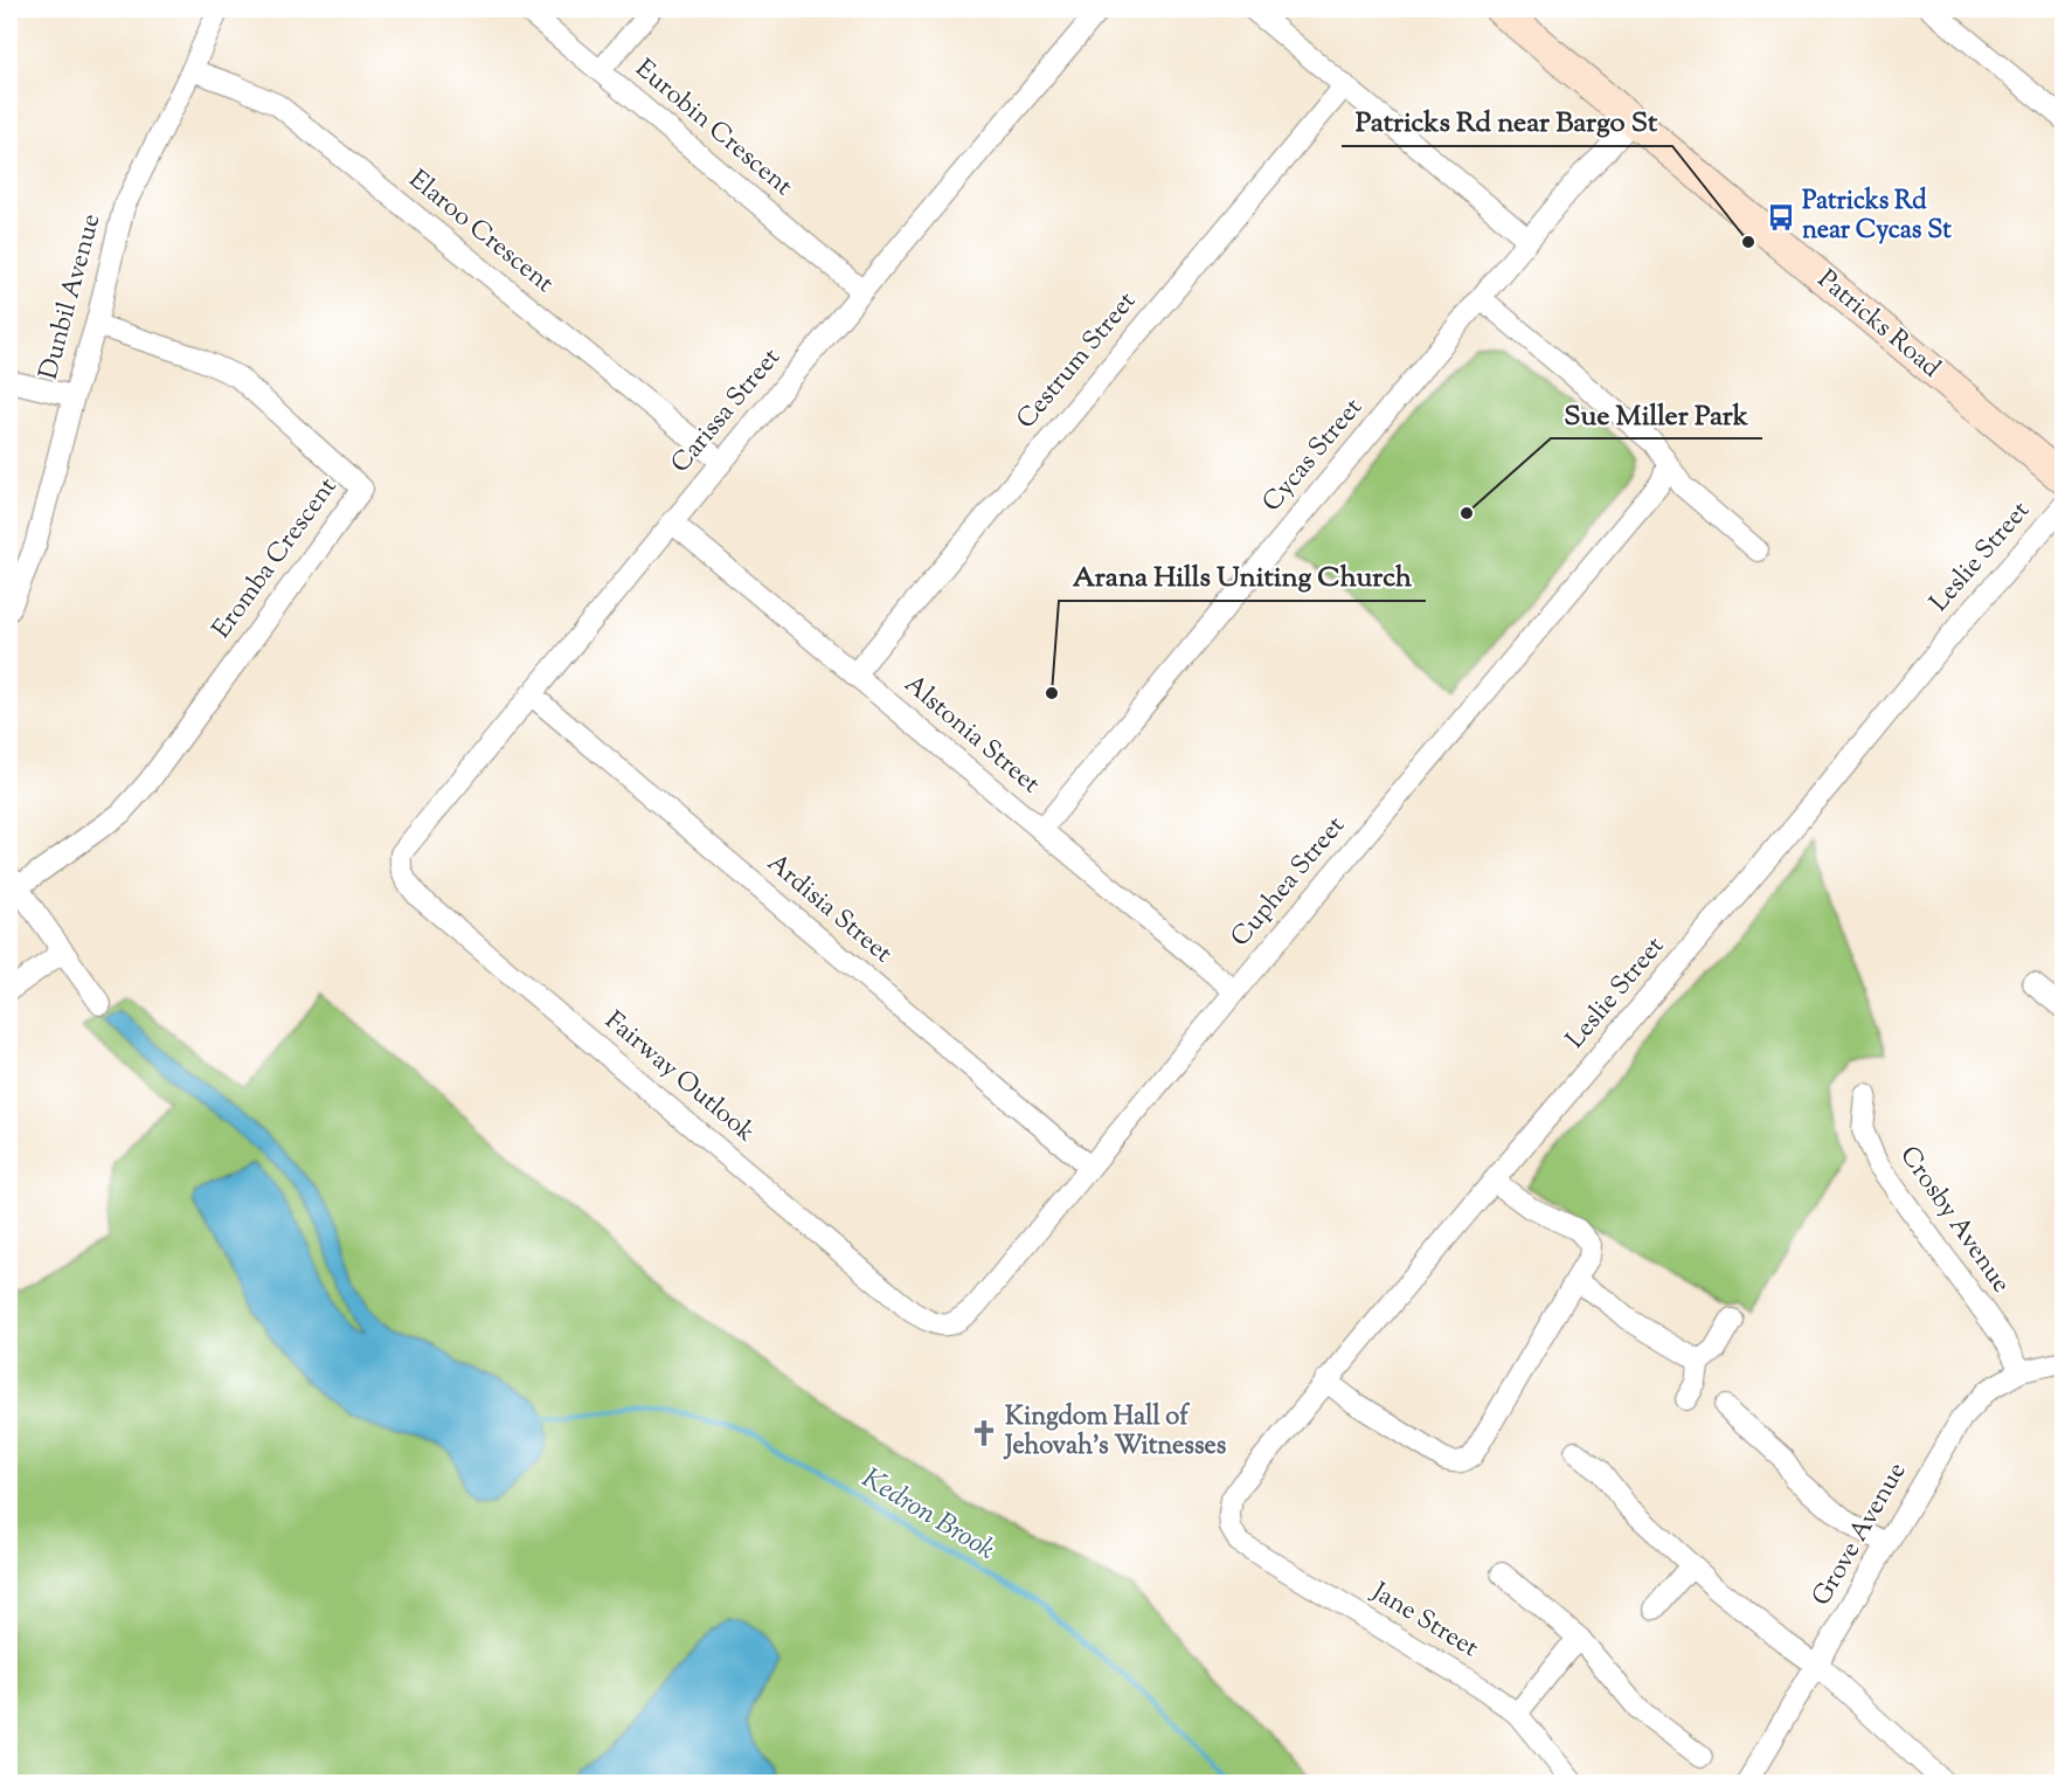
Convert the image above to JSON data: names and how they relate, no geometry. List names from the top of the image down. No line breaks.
{"streets":{"main road":["Patricks Road"],"street":["Eurobin Crescent","Elaroo Crescent","Dunbil Avenue","Cestrum Street","Carissa Street","Cycas Street","Leslie Street","Eromba Crescent","Alstonia Street","Cuphea Street","Ardisia Street","Fairway Outlook","Crosby Avenue","Grove Avenue","Jane Street"]},"crossings":[["Eurobin Crescent","Carissa Street"],["Elaroo Crescent","Dunbil Avenue"],["Elaroo Crescent","Carissa Street"],["Dunbil Avenue","Eromba Crescent"],["Patricks Road","Cycas Street"],["Cestrum Street","Alstonia Street"],["Carissa Street","Alstonia Street"],["Carissa Street","Ardisia Street"],["Carissa Street","Fairway Outlook"],["Cycas Street","Alstonia Street"],["Leslie Street","Jane Street"],["Alstonia Street","Cuphea Street"],["Cuphea Street","Ardisia Street"],["Cuphea Street","Fairway Outlook"],["Crosby Avenue","Grove Avenue"]],"water":["Kedron Brook"],"places":{"bus stop":["Patricks Rd near Cycas St"],"other":["Patricks Rd near Bargo St","Sue Miller Park","Arana Hills Uniting Church"],"church":["Kingdom Hall of Jehovah's Witnesses"]}}
